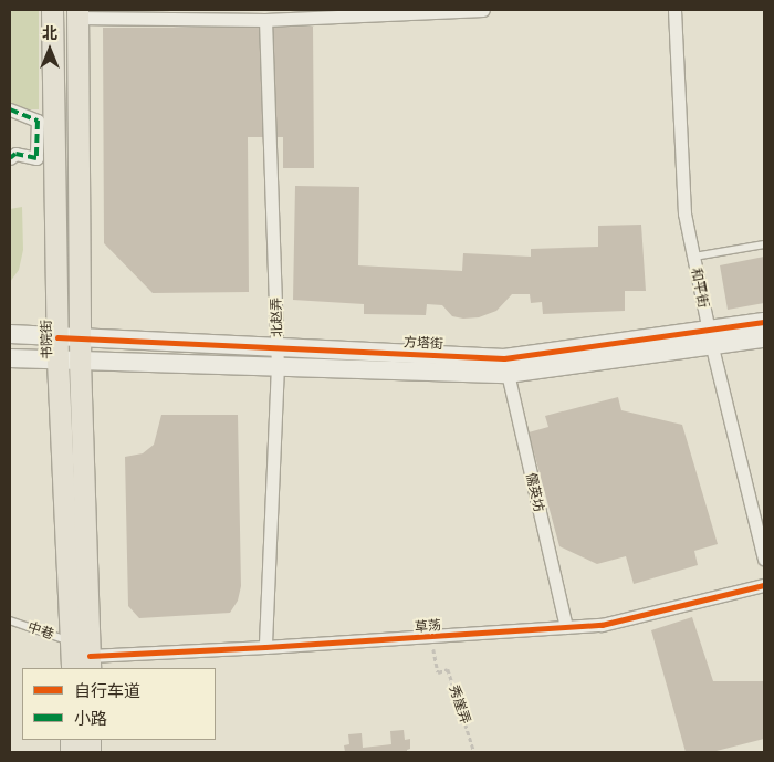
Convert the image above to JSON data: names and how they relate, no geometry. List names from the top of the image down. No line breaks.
{"streets":{"main road":["书院街"],"street":["和平街","北赵弄","方塔街","儒英坊","草荡"],"lane":["中巷"],"path":["秀崖弄"]},"crossings":[["和平街","方塔街"],["北赵弄","方塔街"],["北赵弄","草荡"],["书院街","方塔街"],["书院街","中巷"],["方塔街","儒英坊"],["儒英坊","草荡"],["草荡","秀崖弄"]],"legend":["自行车道","小路"],"north":"top"}
